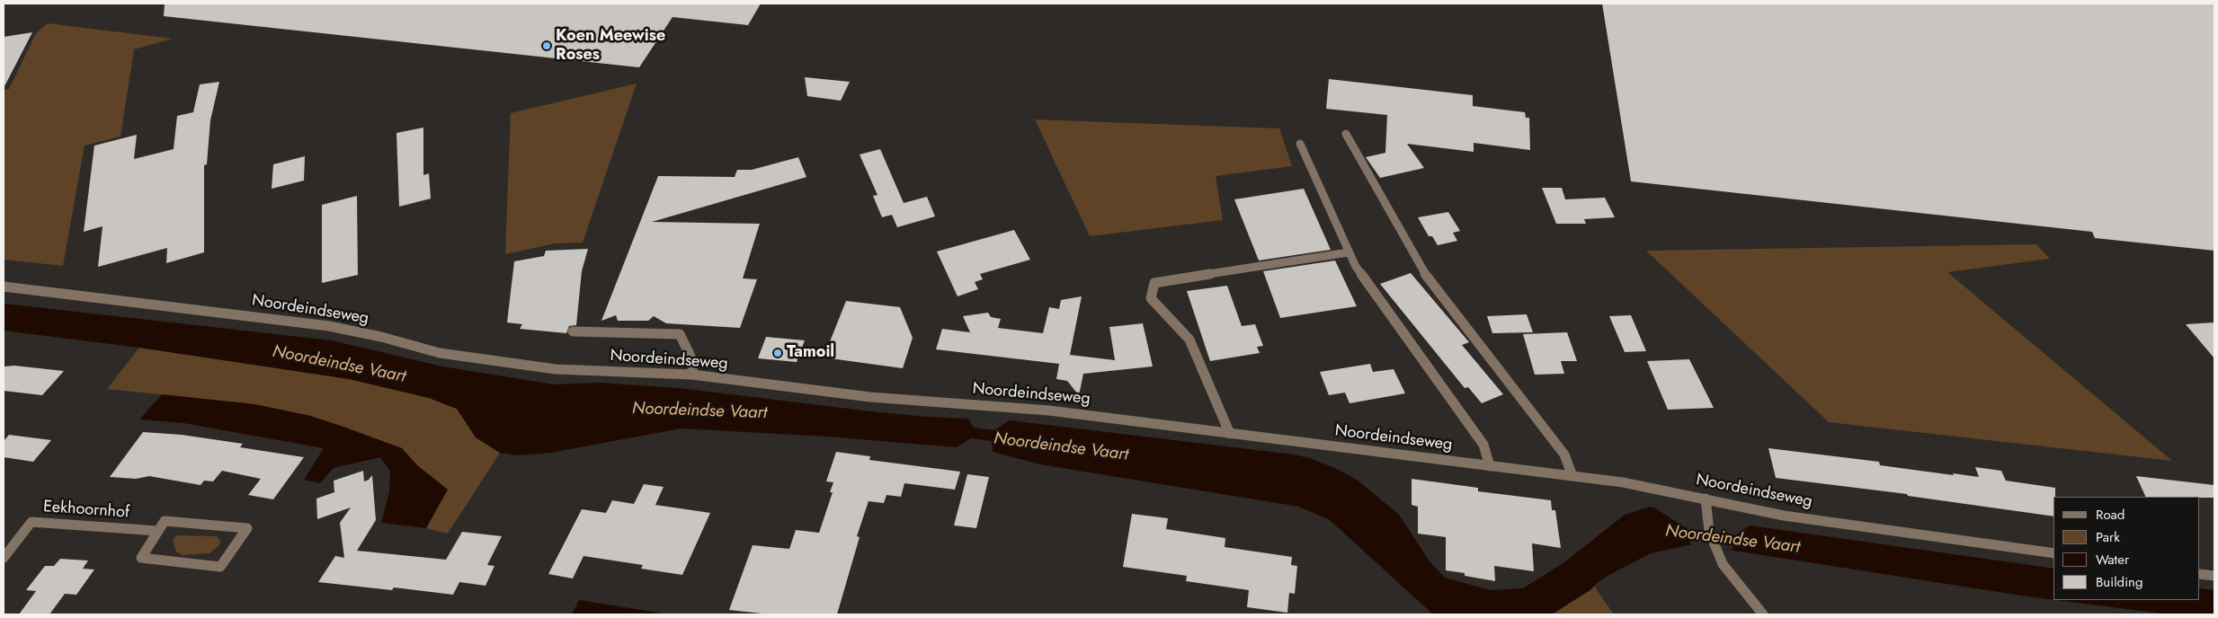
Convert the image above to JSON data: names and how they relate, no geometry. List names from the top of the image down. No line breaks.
{"streets":{"street":["Noordeindseweg","Eekhoornhof"]},"water":["Noordeindse Vaart"],"places":["Koen Meewise Roses","Tamoil"],"legend":["Road","Park","Water","Building"]}
